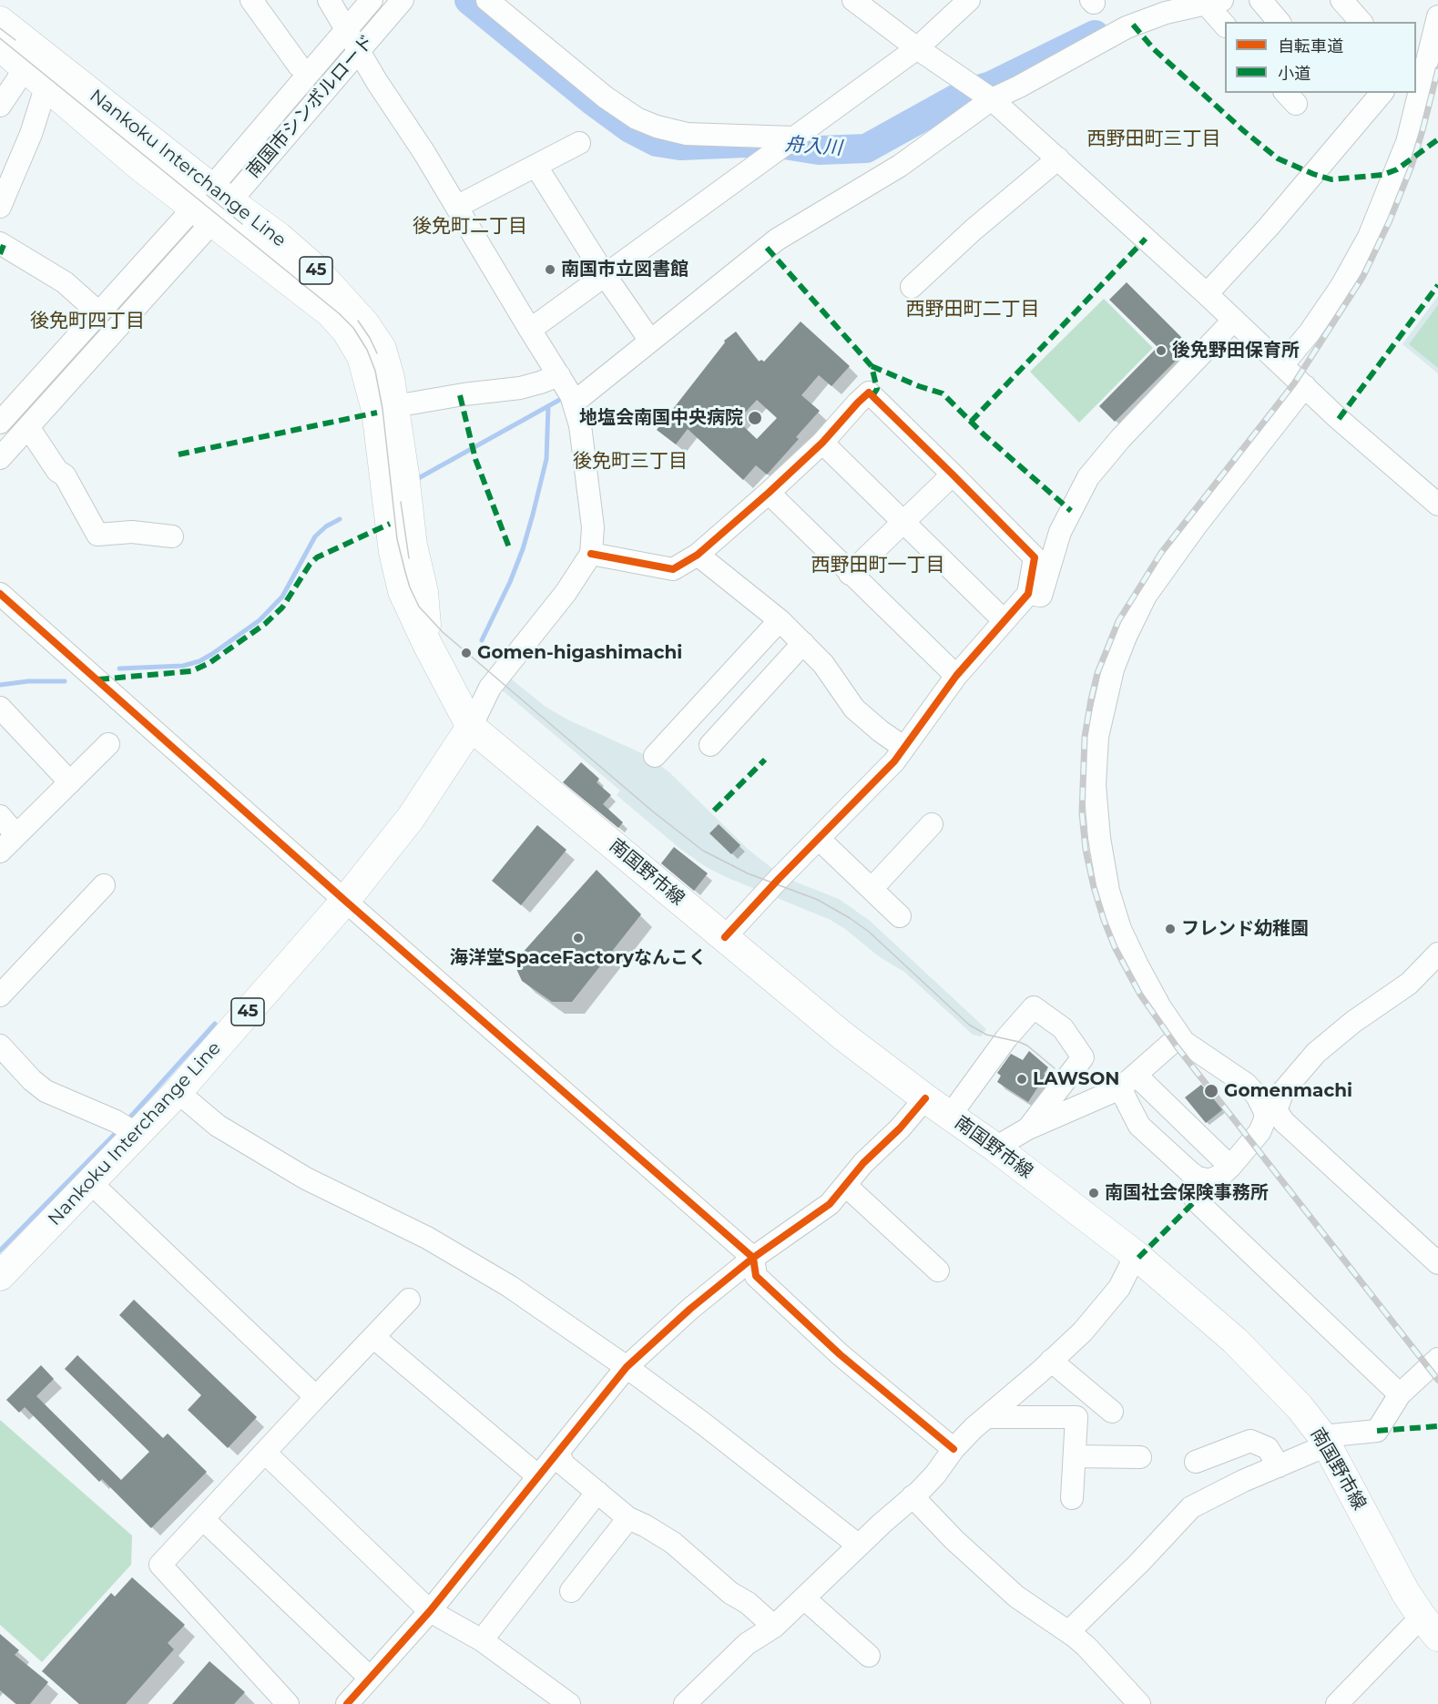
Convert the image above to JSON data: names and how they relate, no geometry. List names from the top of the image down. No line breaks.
{"streets":{"main road":["Nankoku Interchange Line","45","南国野市線"],"street":["南国市シンボルロード"]},"crossings":[["南国市シンボルロード","Nankoku Interchange Line"],["Nankoku Interchange Line","南国野市線"]],"districts":["西野田町三丁目","後免町二丁目","西野田町二丁目","後免町四丁目","後免町三丁目","西野田町一丁目"],"water":["舟入川"],"places":["南国市立図書館","後免野田保育所","地塩会南国中央病院","Gomen-higashimachi","フレンド幼稚園","海洋堂SpaceFactoryなんこく","LAWSON","Gomenmachi","南国社会保険事務所"],"legend":["自転車道","小道"]}
